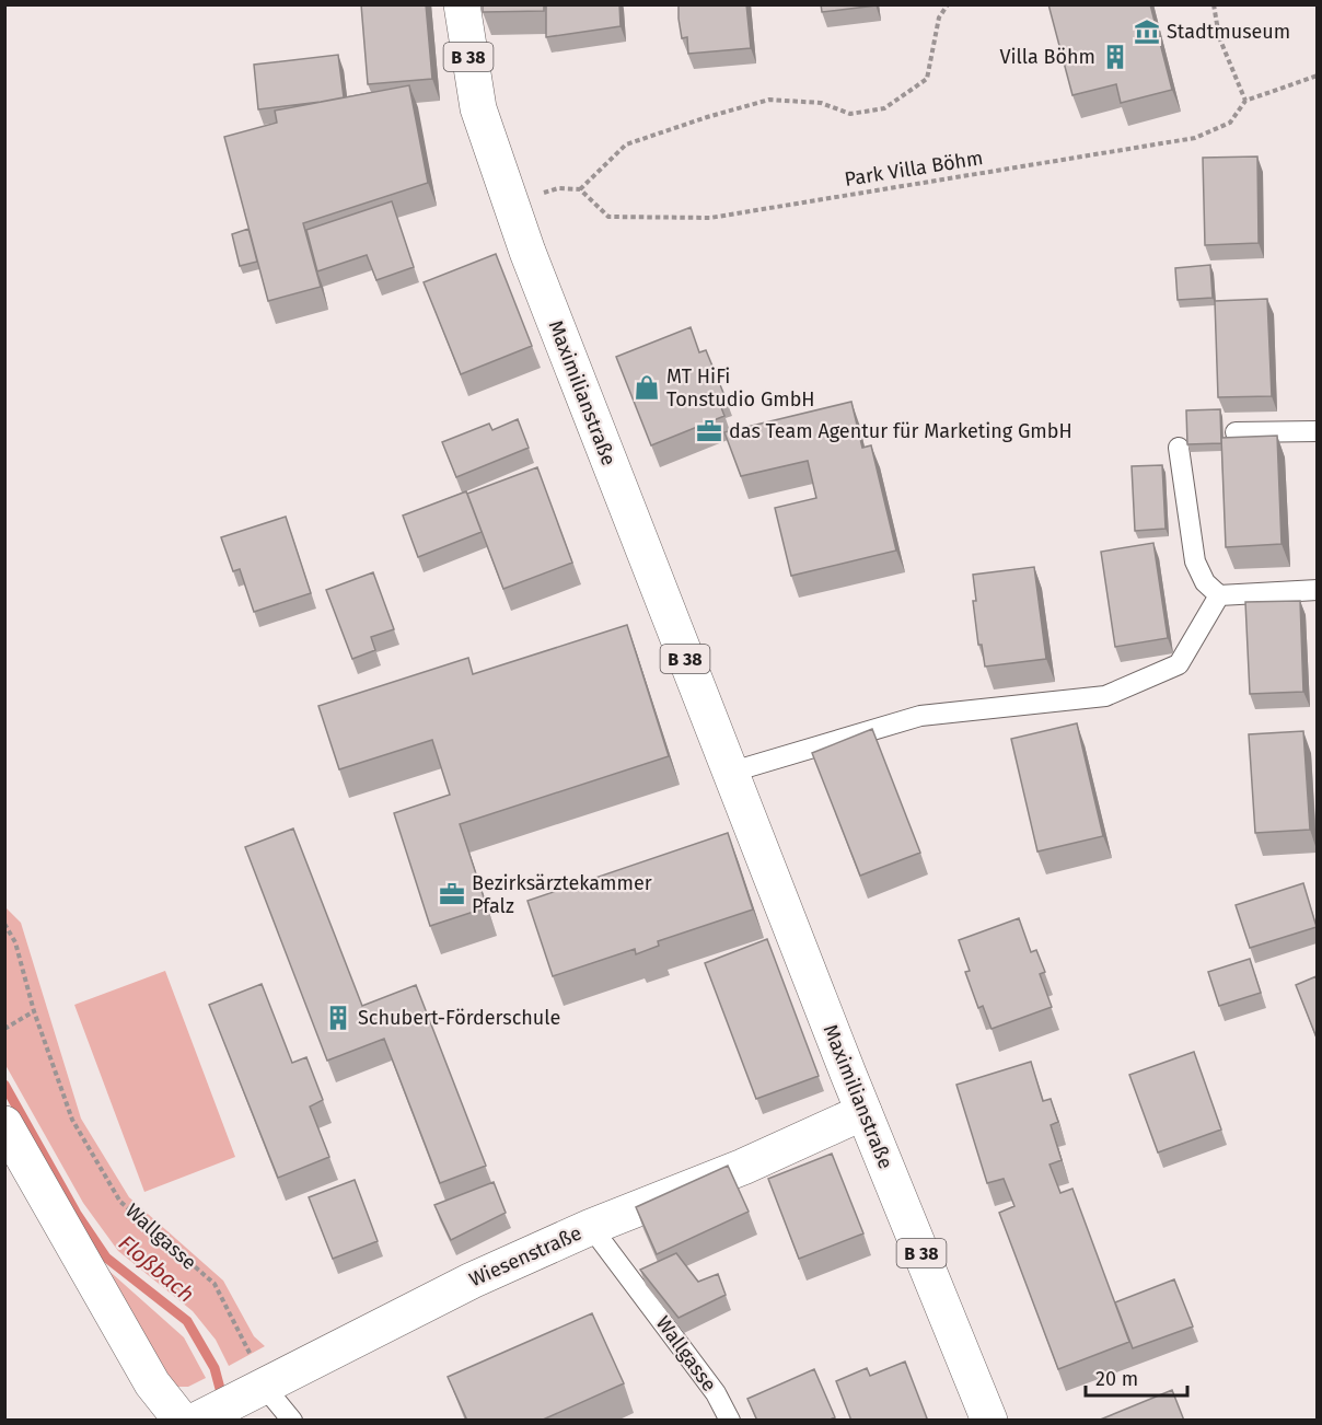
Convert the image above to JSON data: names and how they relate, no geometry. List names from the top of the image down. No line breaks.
{"streets":{"main road":["B 38","Maximilianstraße","Wiesenstraße"],"lane":["Wallgasse"],"path":["Park Villa Böhm"]},"crossings":[["Maximilianstraße","Wiesenstraße"],["Wallgasse","Wiesenstraße"]],"water":["Floßbach"],"places":{"museum":["Stadtmuseum"],"building":["Villa Böhm","Schubert-Förderschule"],"shop":["MT HiFi Tonstudio GmbH"],"office":["das Team Agentur für Marketing GmbH","Bezirksärztekammer Pfalz"]},"scale_bar":"20 m"}
